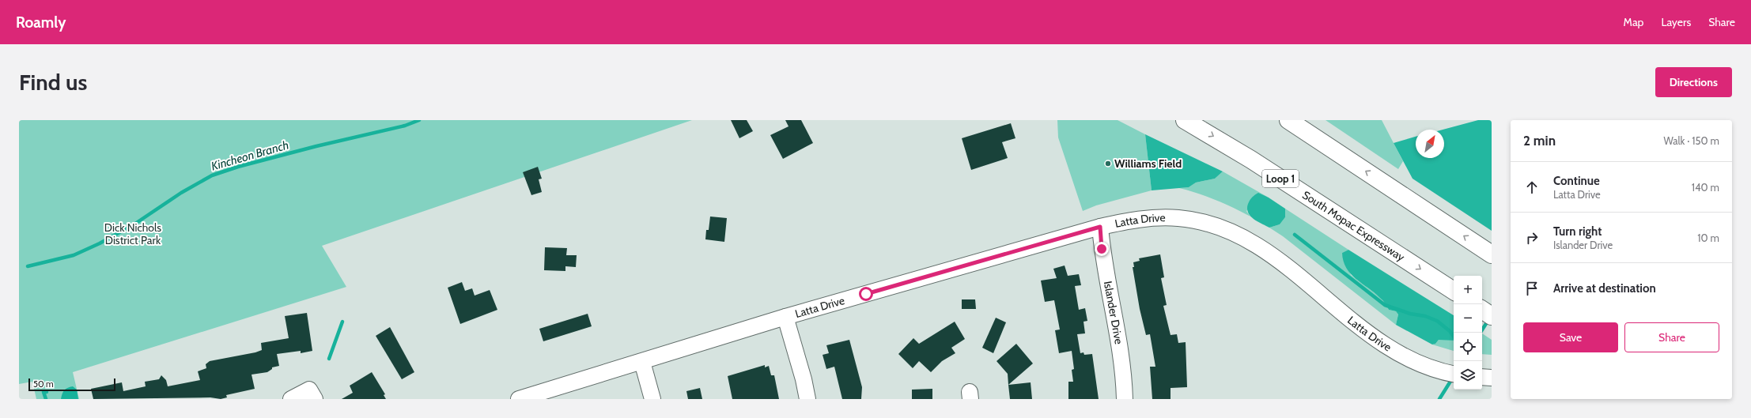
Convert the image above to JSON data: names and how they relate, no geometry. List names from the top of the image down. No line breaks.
{"streets":{"highway":["Loop 1","South Mopac Expressway"],"street":["Latta Drive","Islander Drive"]},"crossings":[["Latta Drive","Islander Drive"]],"water":["Kincheon Branch"],"parks":["Dick Nichols District Park"],"places":["Williams Field"],"scale_bar":"50 m","north":"top right","page":{"header":"Roamly","nav":["Map","Layers","Share"],"buttons":["Directions",["Save","Share"]],"title":"Find us","heading":["2 min","Walk · 150 m"],"list":[["Continue","Latta Drive","140 m"],["Turn right","Islander Drive","10 m"],"Arrive at destination"],"map_buttons":["+","−"],"scale":"50 m"}}
